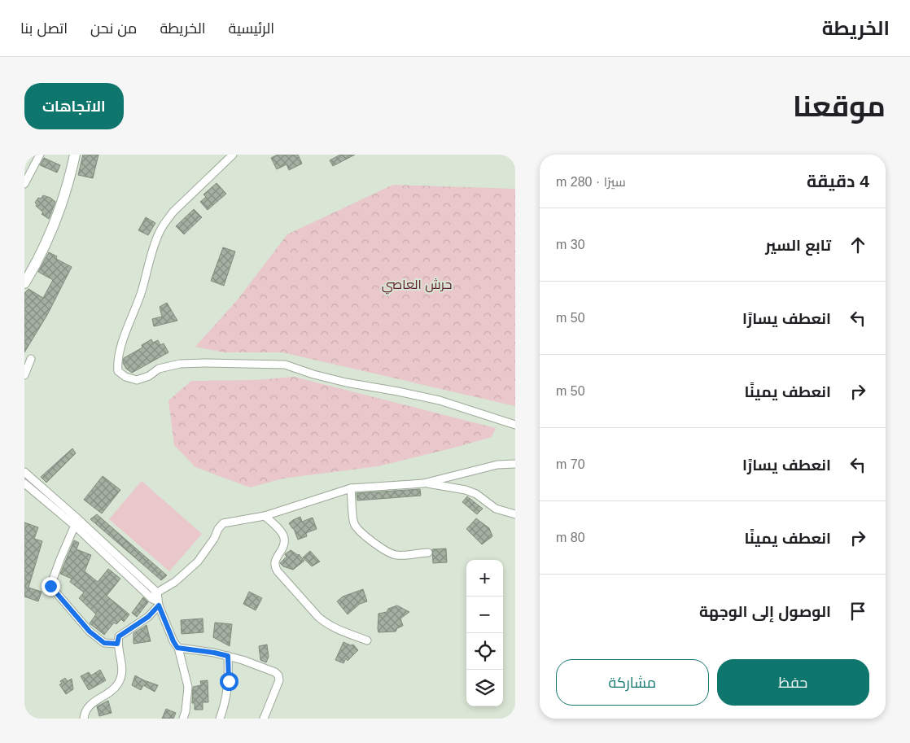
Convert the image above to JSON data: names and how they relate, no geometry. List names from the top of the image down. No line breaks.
{"parks":["حرش العاصي"],"page":{"header":"الخريطة","nav":["الرئيسية","الخريطة","من نحن","اتصل بنا"],"title":"موقعنا","buttons":["الاتجاهات",["حفظ","مشاركة"]],"heading":["4 دقيقة","سيرًا · 280 m"],"list":[["تابع السير","30 m"],["انعطف يسارًا","50 m"],["انعطف يمينًا","50 m"],["انعطف يسارًا","70 m"],["انعطف يمينًا","80 m"],"الوصول إلى الوجهة"],"map_buttons":["+","−"]}}
